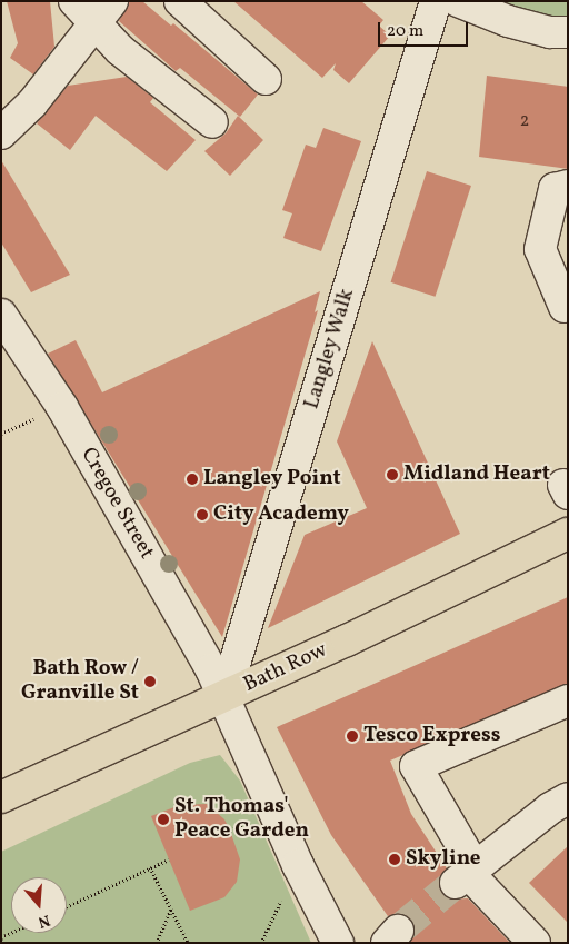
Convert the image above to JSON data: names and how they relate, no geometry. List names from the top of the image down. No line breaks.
{"streets":{"main road":["Bath Row"],"street":["Langley Walk","Cregoe Street"]},"crossings":[["Langley Walk","Cregoe Street"],["Langley Walk","Bath Row"],["Cregoe Street","Bath Row"]],"places":["Midland Heart","Langley Point","City Academy","Bath Row / Granville St","Tesco Express","St. Thomas' Peace Garden","Skyline"],"house_numbers":["2"],"scale_bar":"20 m","north":"bottom"}
